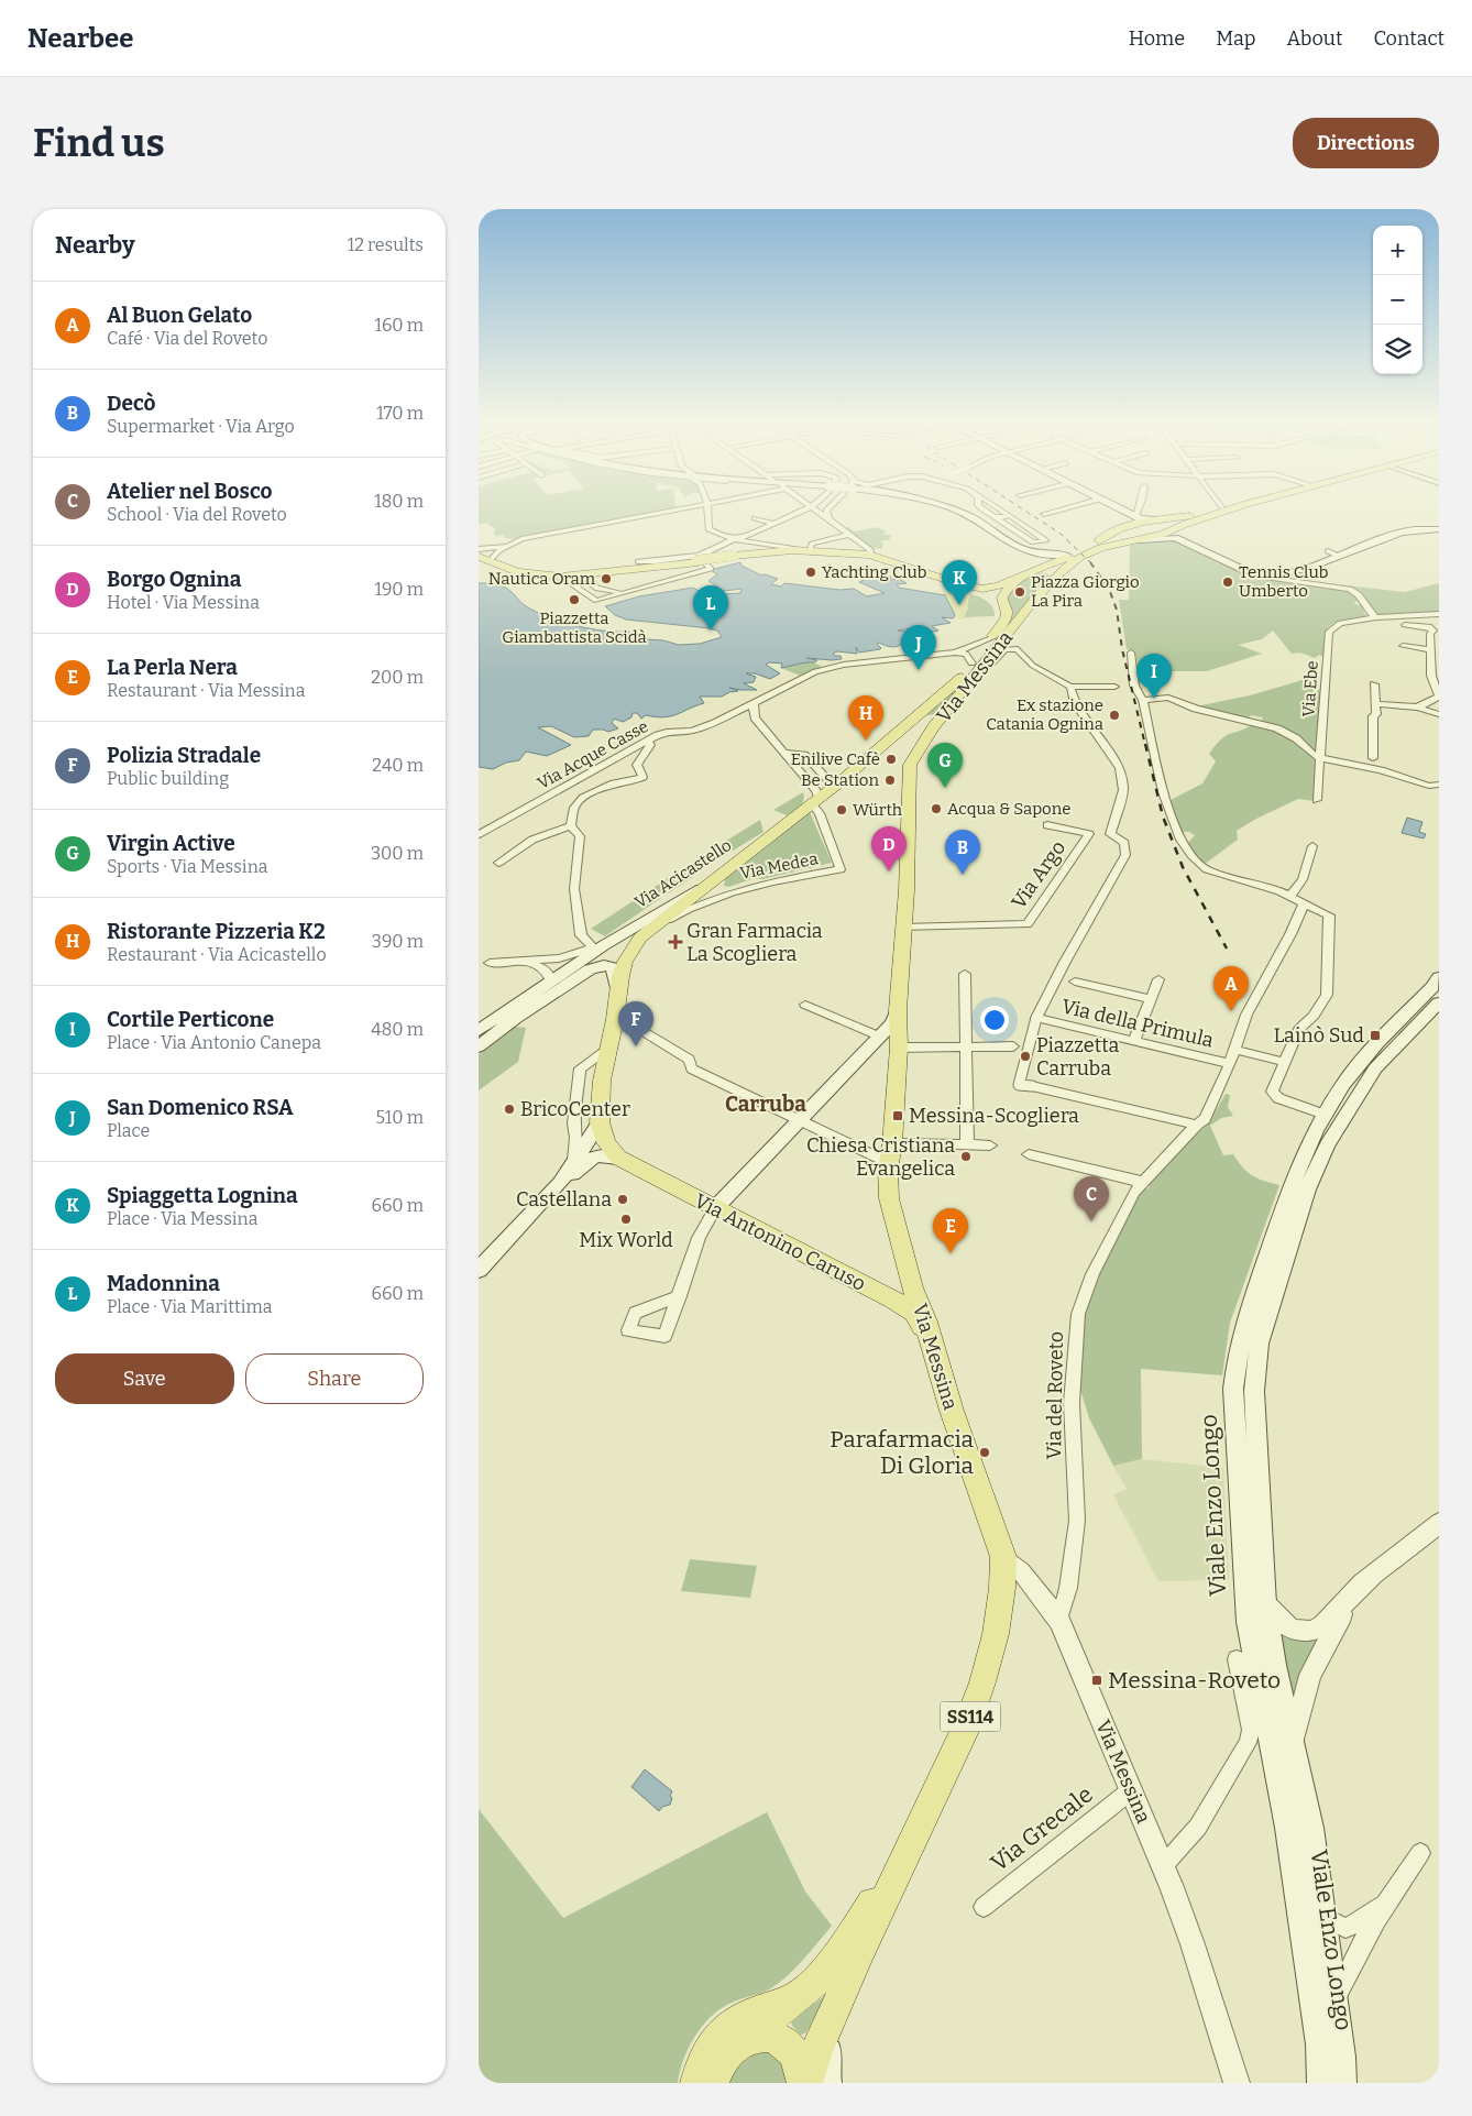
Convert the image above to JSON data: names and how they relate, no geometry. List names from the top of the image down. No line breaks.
{"streets":{"main road":["Via Messina","Via Acicastello","Via Antonino Caruso","Viale Enzo Longo","SS114"],"street":["Via Ebe","Via Acque Casse","Via Medea","Via Argo","Via della Primula","Via del Roveto","Via Grecale"]},"crossings":[["Via Messina","Via Acque Casse"],["Via Messina","Via Acicastello"],["Via Messina","Via Argo"],["Via Messina","Via Antonino Caruso"],["Via Messina","Via del Roveto"],["Via Messina","SS114"],["Via Messina","Via Grecale"],["Via Medea","Via Acicastello"],["Via della Primula","Via del Roveto"]],"districts":["Carruba"],"places":{"other":["Yachting Club","Nautica Oram","Tennis Club Umberto","Piazza Giorgio La Pira","Piazzetta Giambattista Scidà","Ex stazione Catania Ognina","Enilive Cafè","Be Station","Acqua & Sapone","Würth","Piazzetta Carruba","BricoCenter","Chiesa Cristiana Evangelica","Castellana","Mix World","Parafarmacia Di Gloria"],"health":["Gran Farmacia La Scogliera"],"transit":["Lainò Sud","Messina-Scogliera","Messina-Roveto"]},"page":{"header":"Nearbee","nav":["Home","Map","About","Contact"],"buttons":["Directions",["Save","Share"]],"title":"Find us","heading":["Nearby","12 results"],"map_buttons":["+","−"],"list":[{"mark":"A","name":"Al Buon Gelato","note":"Café · Via del Roveto","value":"160 m"},{"mark":"B","name":"Decò","note":"Supermarket · Via Argo","value":"170 m"},{"mark":"C","name":"Atelier nel Bosco","note":"School · Via del Roveto","value":"180 m"},{"mark":"D","name":"Borgo Ognina","note":"Hotel · Via Messina","value":"190 m"},{"mark":"E","name":"La Perla Nera","note":"Restaurant · Via Messina","value":"200 m"},{"mark":"F","name":"Polizia Stradale","note":"Public building","value":"240 m"},{"mark":"G","name":"Virgin Active","note":"Sports · Via Messina","value":"300 m"},{"mark":"H","name":"Ristorante Pizzeria K2","note":"Restaurant · Via Acicastello","value":"390 m"},{"mark":"I","name":"Cortile Perticone","note":"Place · Via Antonio Canepa","value":"480 m"},{"mark":"J","name":"San Domenico RSA","note":"Place","value":"510 m"},{"mark":"K","name":"Spiaggetta Lognina","note":"Place · Via Messina","value":"660 m"},{"mark":"L","name":"Madonnina","note":"Place · Via Marittima","value":"660 m"}],"pins":["K","L","J","I","H","G","D","B","A","F","C","E"]}}
